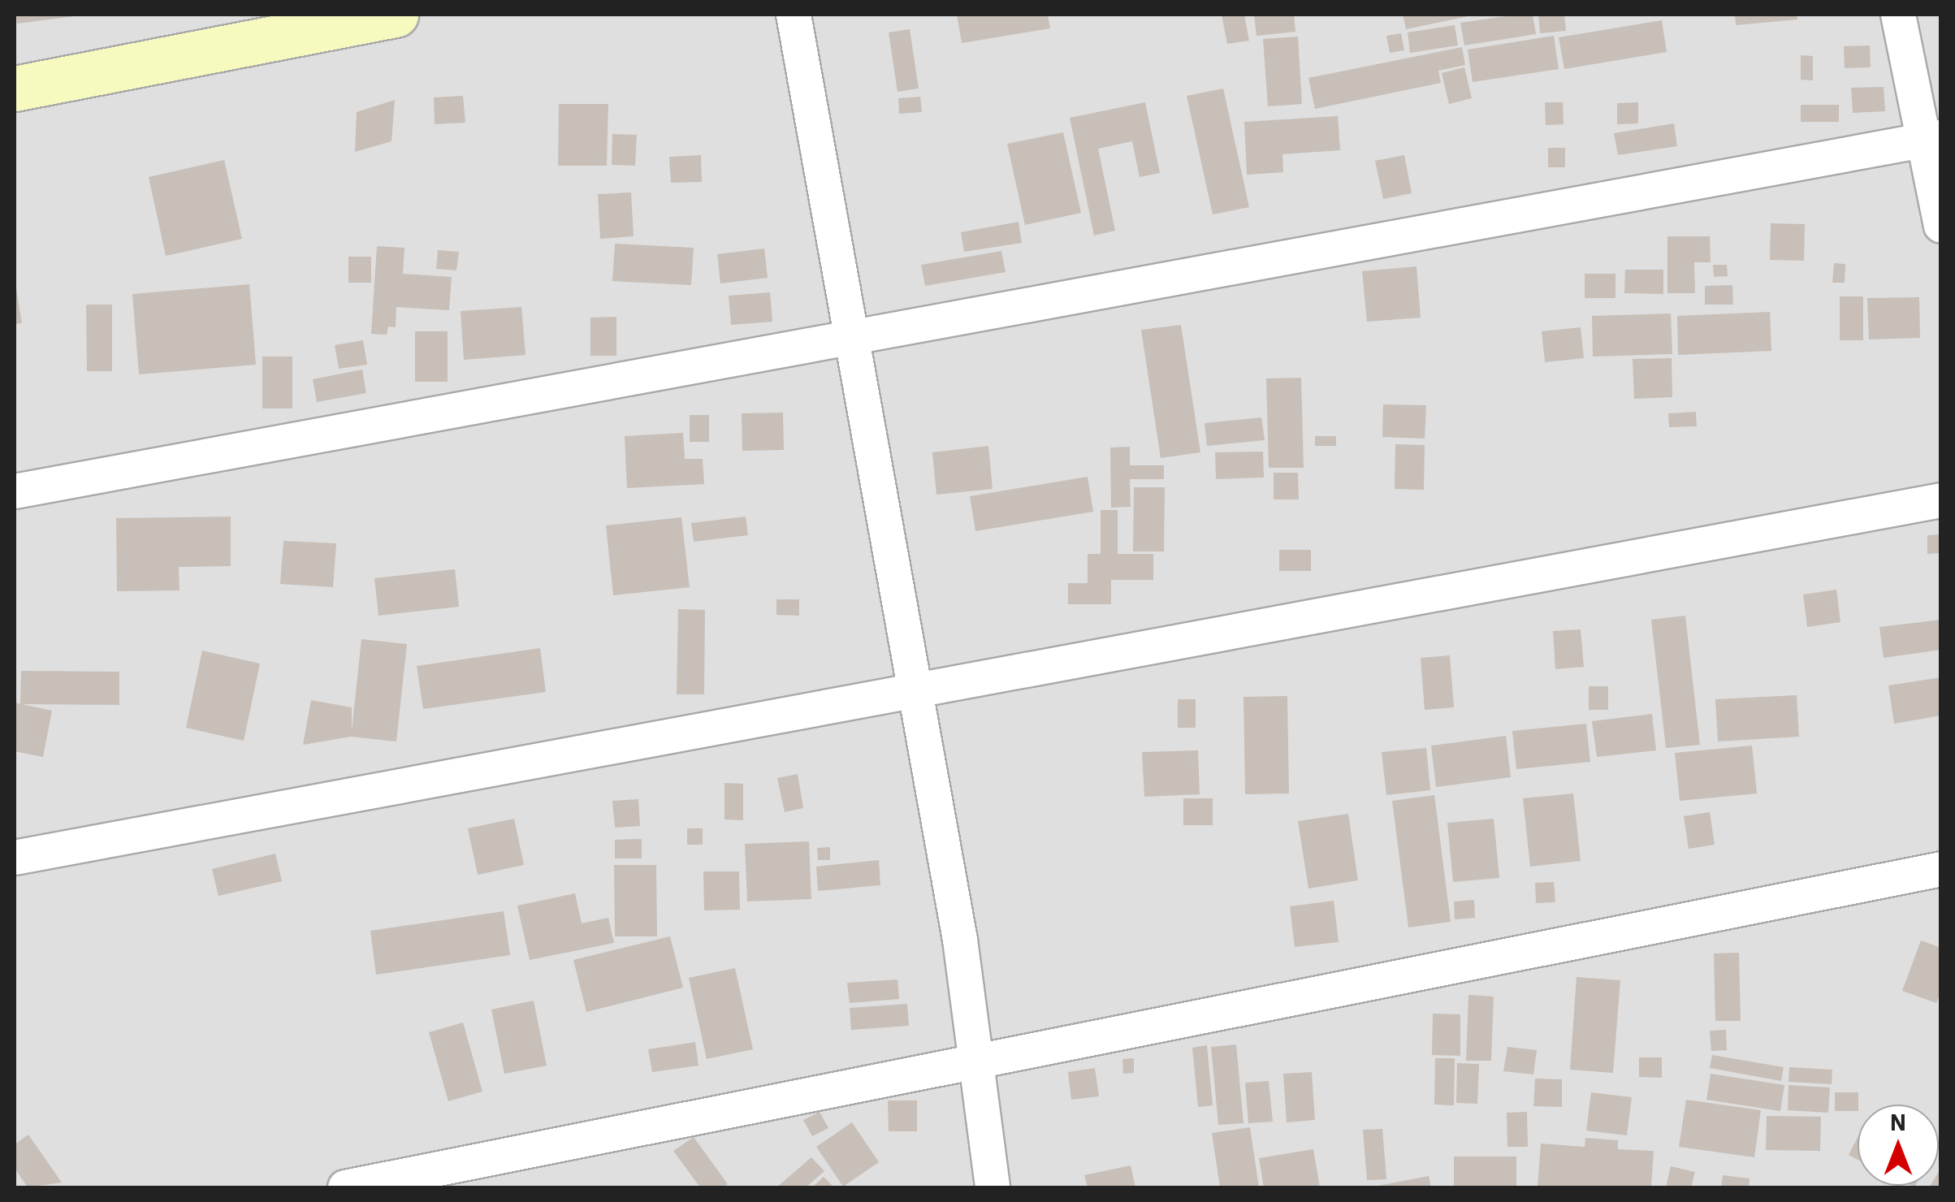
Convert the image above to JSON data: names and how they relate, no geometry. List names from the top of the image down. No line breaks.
{"north":"top"}
